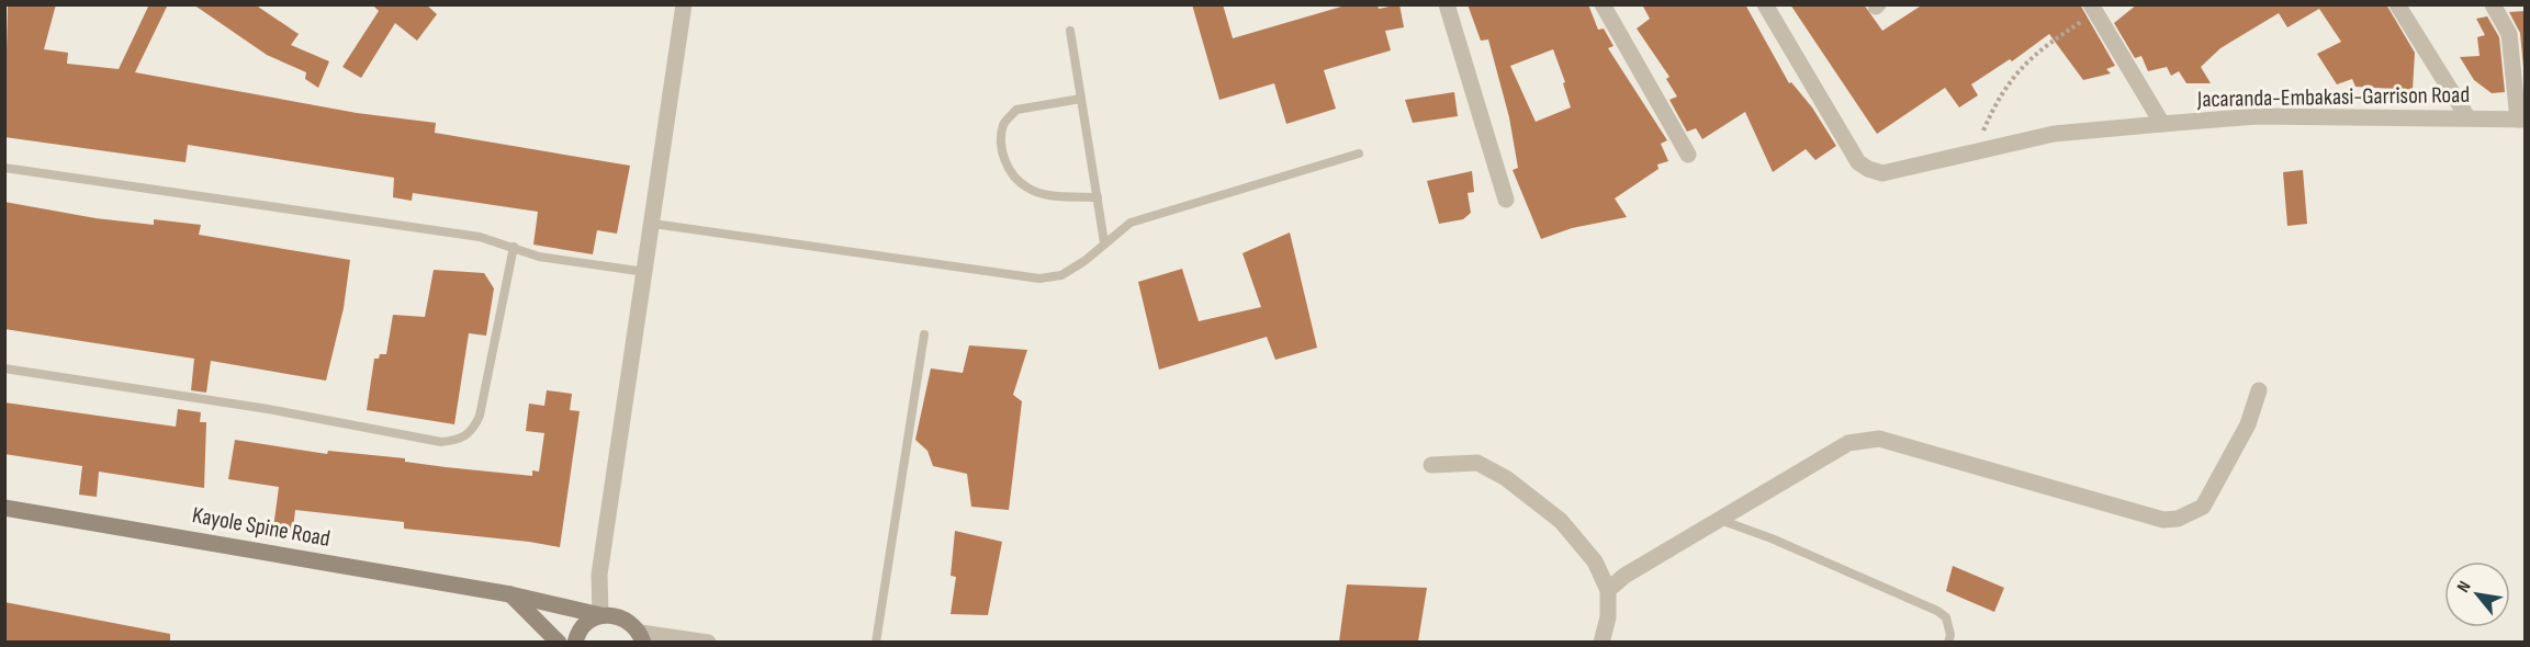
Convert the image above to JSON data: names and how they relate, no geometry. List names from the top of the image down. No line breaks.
{"streets":{"main road":["Kayole Spine Road"],"street":["Jacaranda-Embakasi-Garrison Road"]},"north":"top left"}
